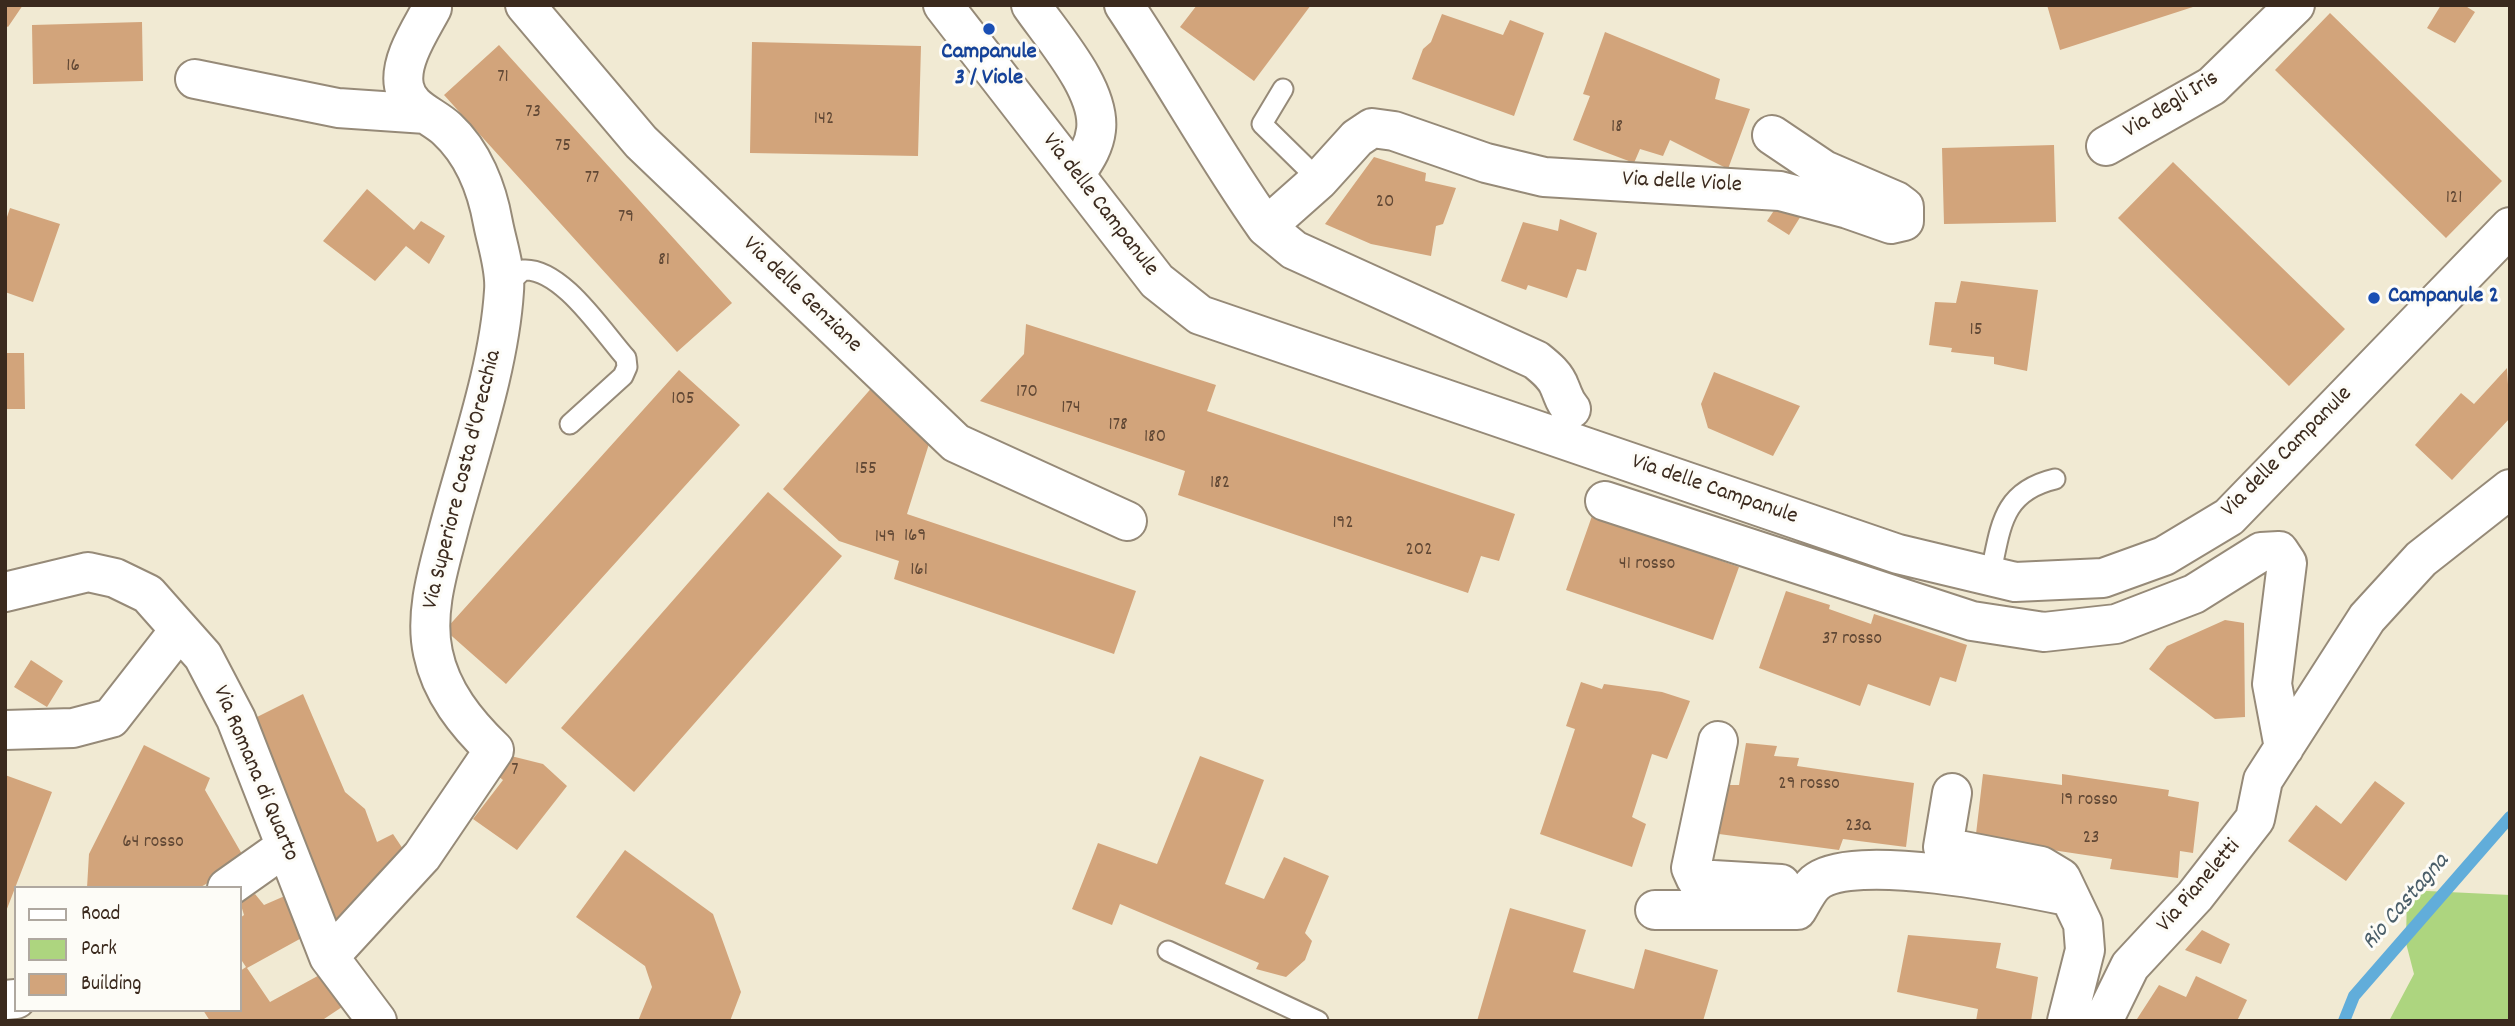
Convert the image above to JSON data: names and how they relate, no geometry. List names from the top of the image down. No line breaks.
{"streets":{"street":["Via degli Iris","Via delle Viole","Via delle Campanule","Via delle Genziane","Via Superiore Costa d'Orecchia","Via Romana di Quarto","Via Pianeletti"]},"crossings":[["Via Superiore Costa d'Orecchia","Via Romana di Quarto"]],"water":["Rio Castagna"],"places":["Campanule 3 / Viole","Campanule 2"],"house_numbers":["16","71","73","142","18","75","77","121","20","79","81","15","170","105","174","178","180","155","182","192","169","149","202","41 rosso","161","37 rosso","7","29 rosso","19 rosso","23a","23","64 rosso"],"legend":["Road","Park","Building"]}
